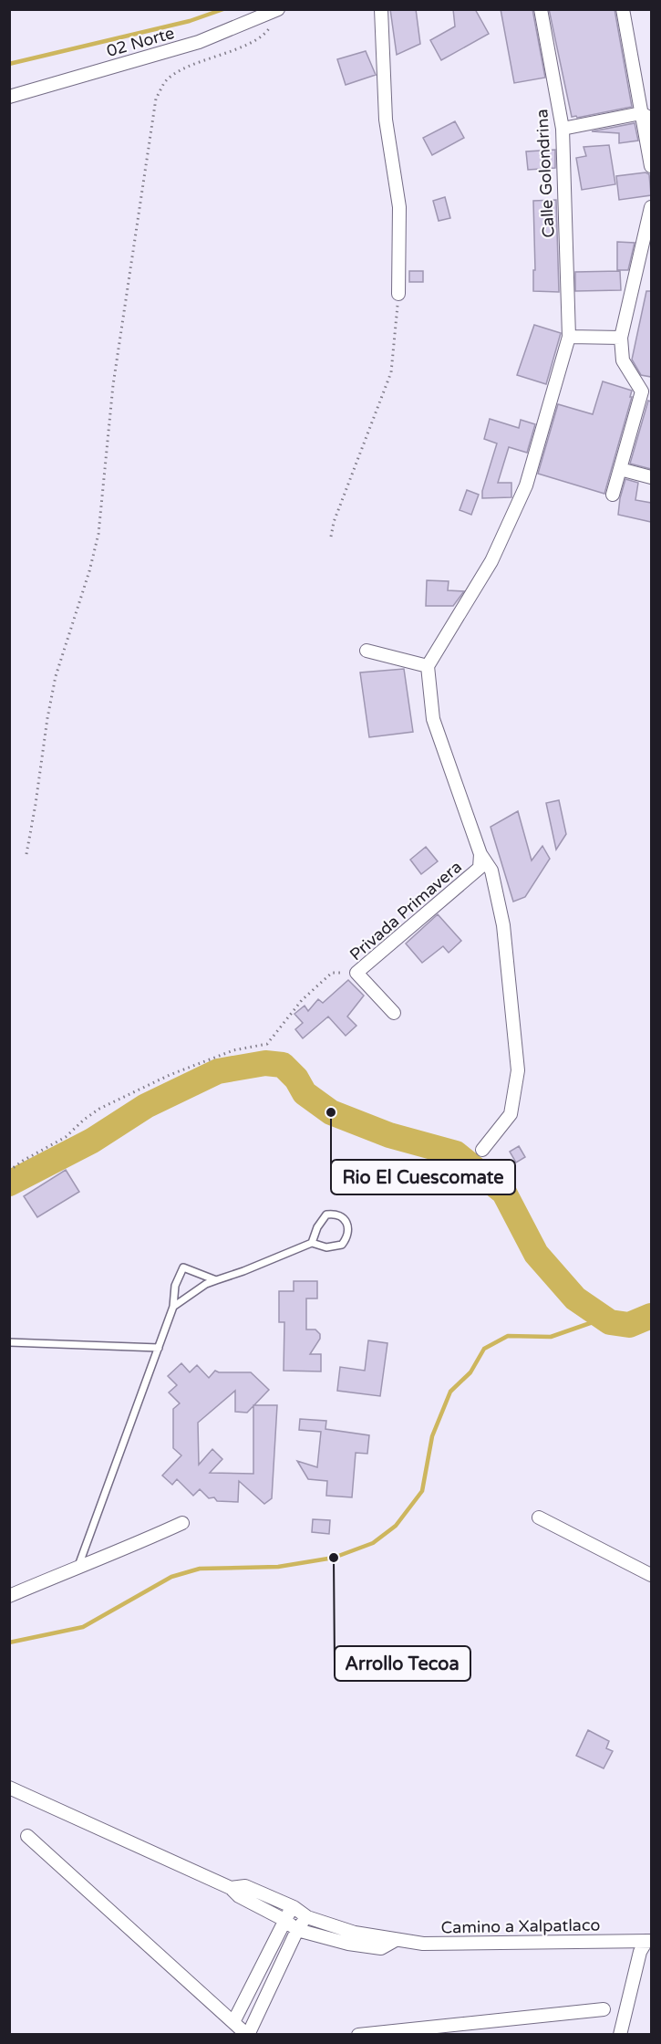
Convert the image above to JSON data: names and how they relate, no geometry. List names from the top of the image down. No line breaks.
{"streets":{"street":["02 Norte","Calle Golondrina","Privada Primavera","Camino a Xalpatlaco"]},"places":["Rio El Cuescomate","Arrollo Tecoa"]}
